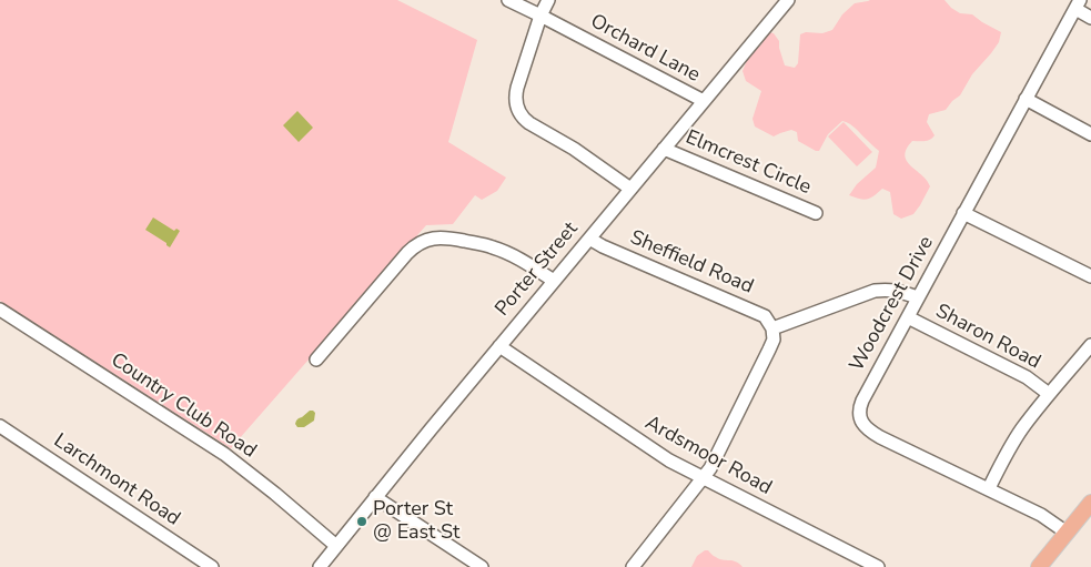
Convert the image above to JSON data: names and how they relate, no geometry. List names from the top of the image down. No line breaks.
{"streets":{"street":["Orchard Lane","Elmcrest Circle","Sheffield Road","Porter Street","Woodcrest Drive","Sharon Road","Country Club Road","Ardsmoor Road","Larchmont Road"]},"crossings":[["Orchard Lane","Porter Street"],["Elmcrest Circle","Porter Street"],["Sheffield Road","Porter Street"],["Porter Street","Country Club Road"],["Porter Street","Ardsmoor Road"],["Woodcrest Drive","Sharon Road"]],"places":["Porter St @ East St"]}
